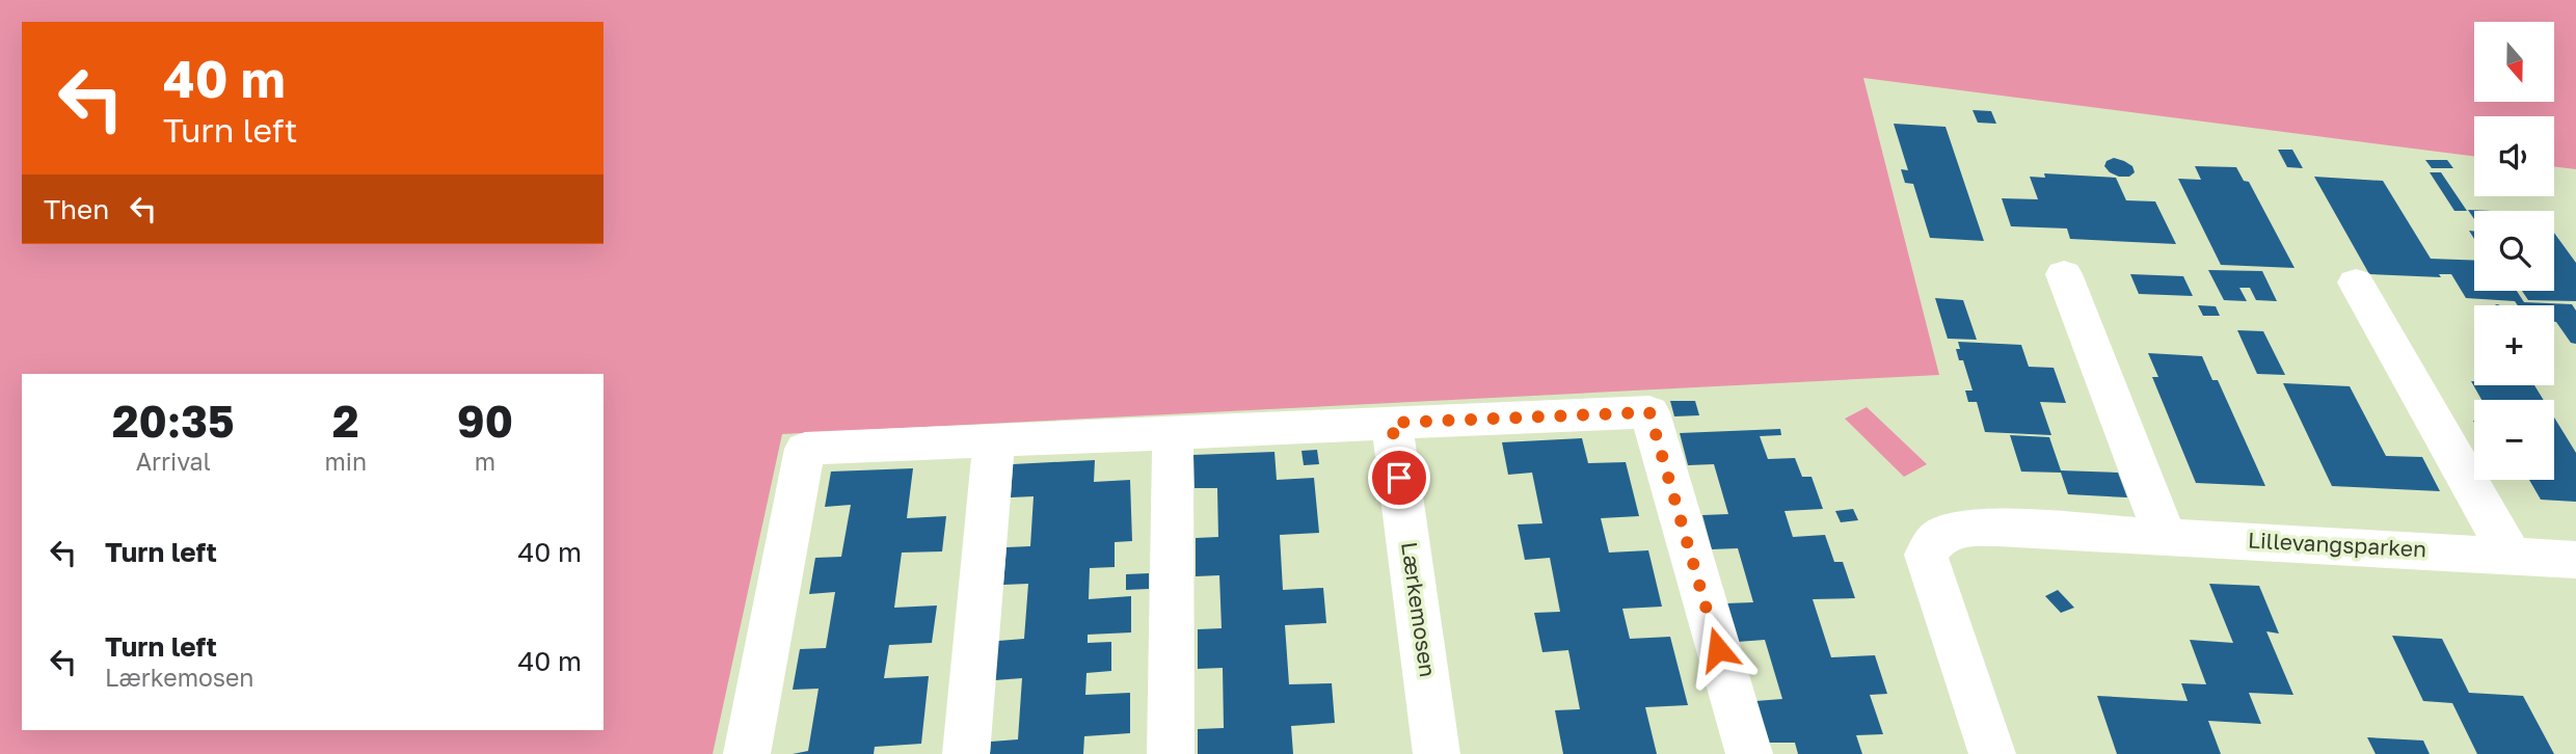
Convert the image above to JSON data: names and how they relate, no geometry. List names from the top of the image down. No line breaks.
{"streets":{"street":["Lillevangsparken","Lærkemosen"]},"north":"bottom","page":{"map_buttons":["+","−"],"turn":["40 m","Turn left"],"then":"Then","eta":["20:35","Arrival","2","min","90","m"],"list":[{"name":"Turn left","value":"40 m"},{"name":"Turn left","note":"Lærkemosen","value":"40 m"}]}}
